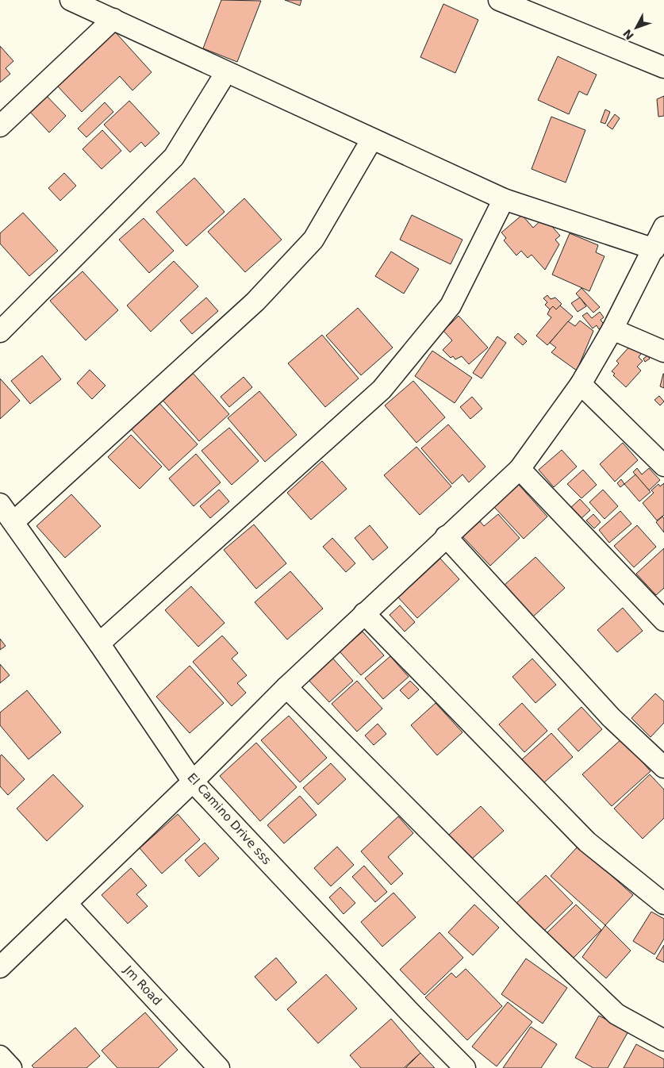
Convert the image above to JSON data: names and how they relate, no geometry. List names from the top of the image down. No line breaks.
{"streets":{"street":["El Camino Drive sss","Jm Road"]},"north":"bottom left"}
